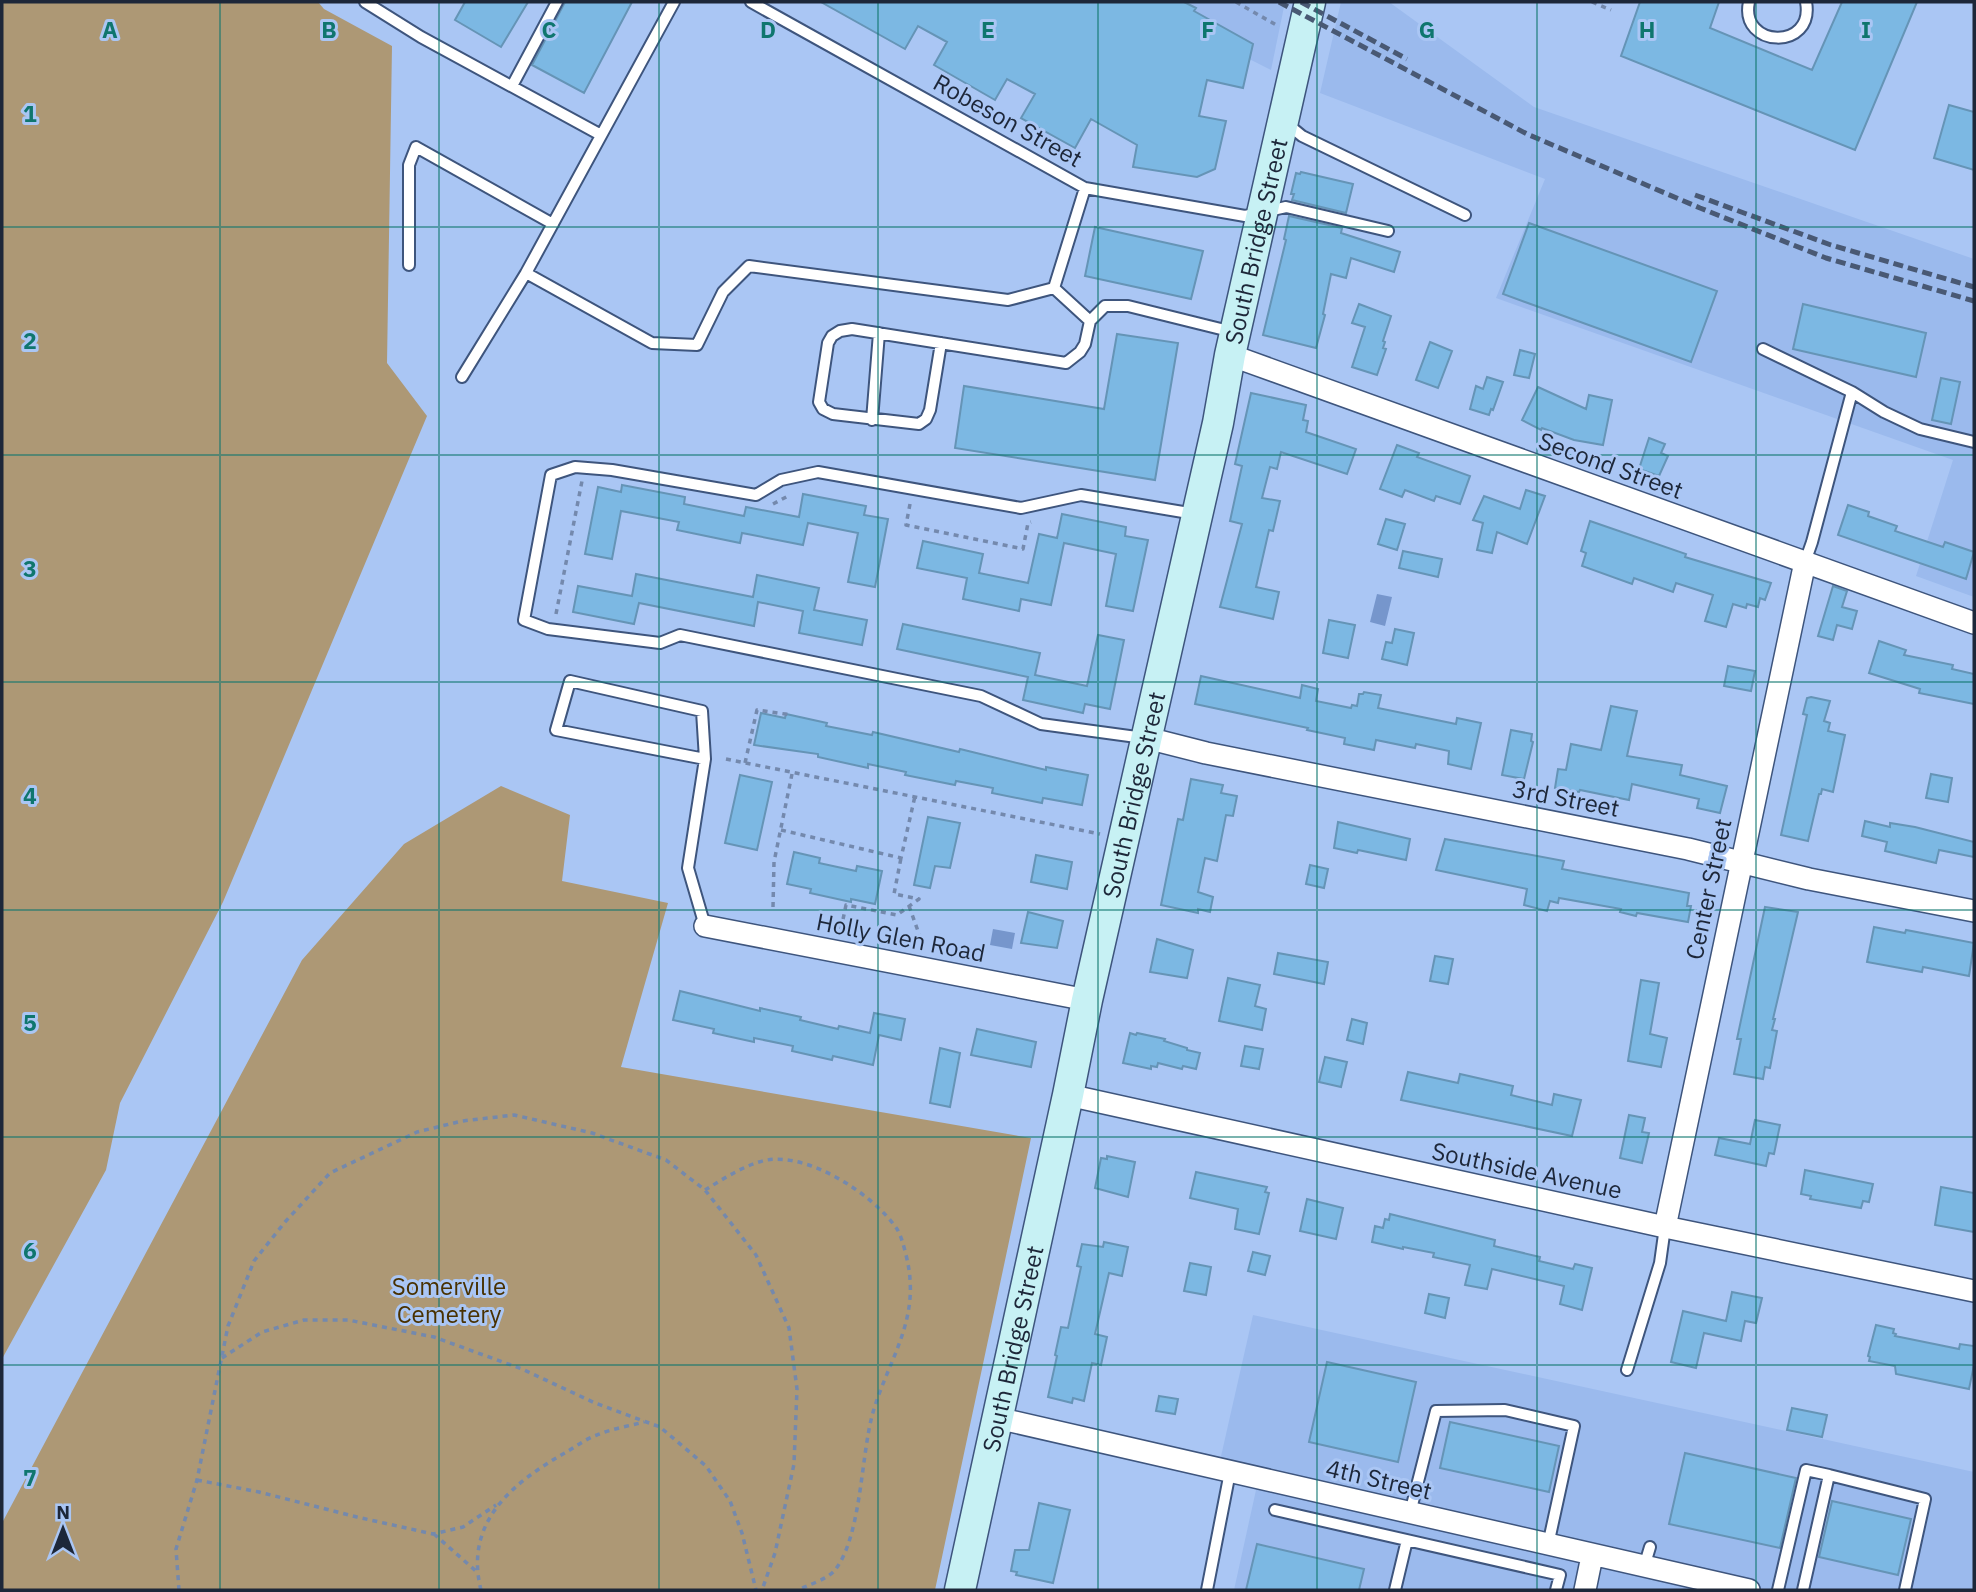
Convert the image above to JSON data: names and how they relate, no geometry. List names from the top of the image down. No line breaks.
{"streets":{"street":["South Bridge Street","Second Street","3rd Street","Center Street","Holly Glen Road","Southside Avenue","4th Street"],"lane":["Robeson Street"]},"crossings":[["Robeson Street","South Bridge Street"],["South Bridge Street","Second Street"],["South Bridge Street","3rd Street"],["South Bridge Street","Holly Glen Road"],["South Bridge Street","Southside Avenue"],["South Bridge Street","4th Street"],["Second Street","Center Street"],["3rd Street","Center Street"],["Center Street","Southside Avenue"]],"parks":["Somerville Cemetery"],"north":"top","grid":{"columns":["A","B","C","D","E","F","G","H","I"],"rows":["1","2","3","4","5","6","7"]}}
